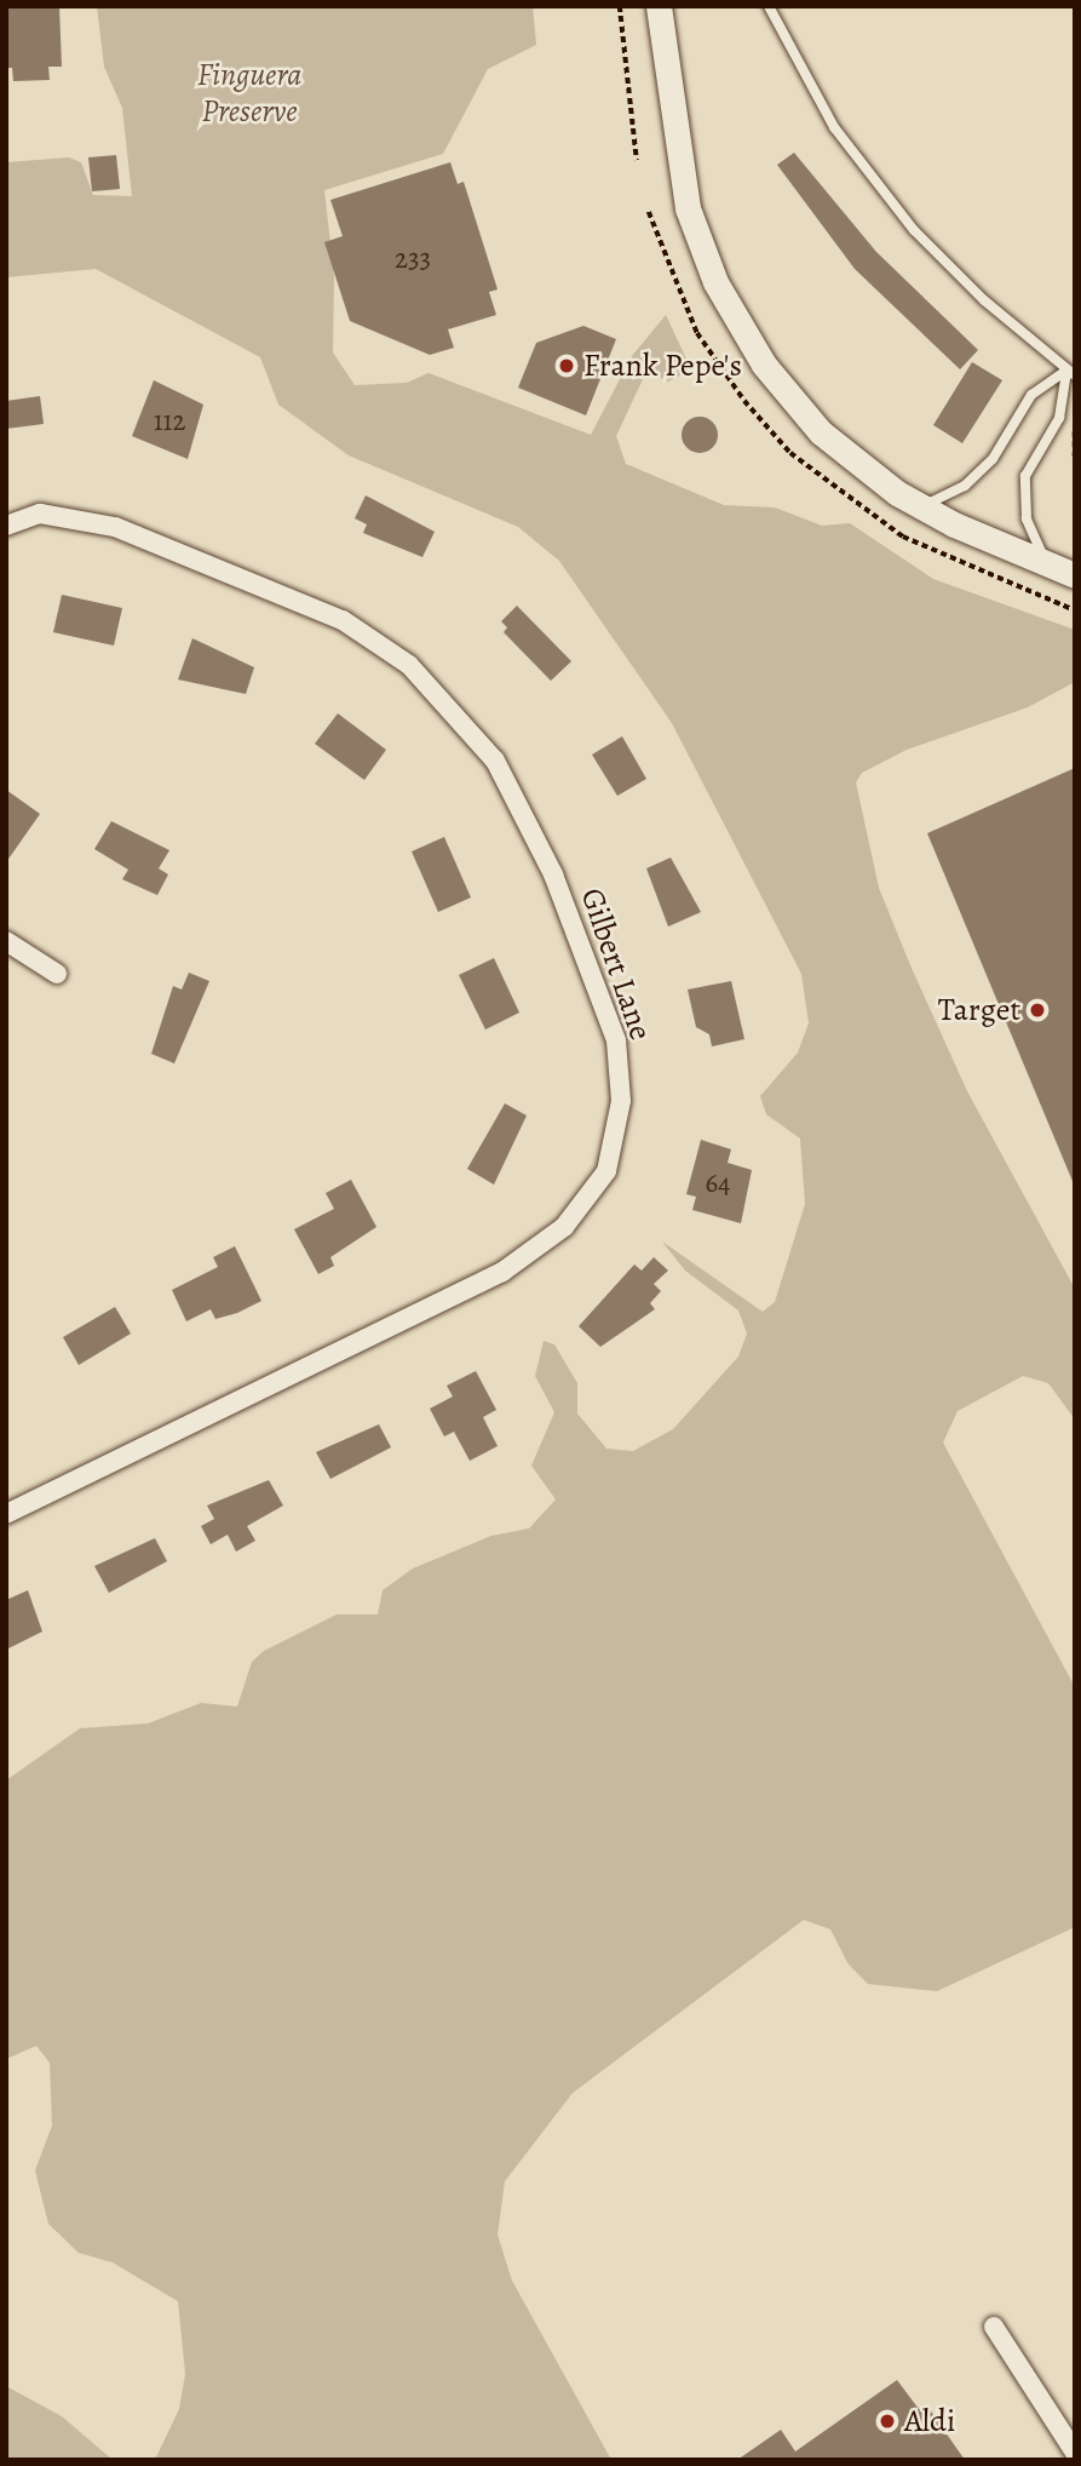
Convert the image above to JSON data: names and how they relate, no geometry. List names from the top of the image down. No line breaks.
{"streets":{"street":["Gilbert Lane"]},"parks":["Finguera Preserve"],"places":["Frank Pepe's","Target","Aldi"],"house_numbers":["233","112","64"]}
